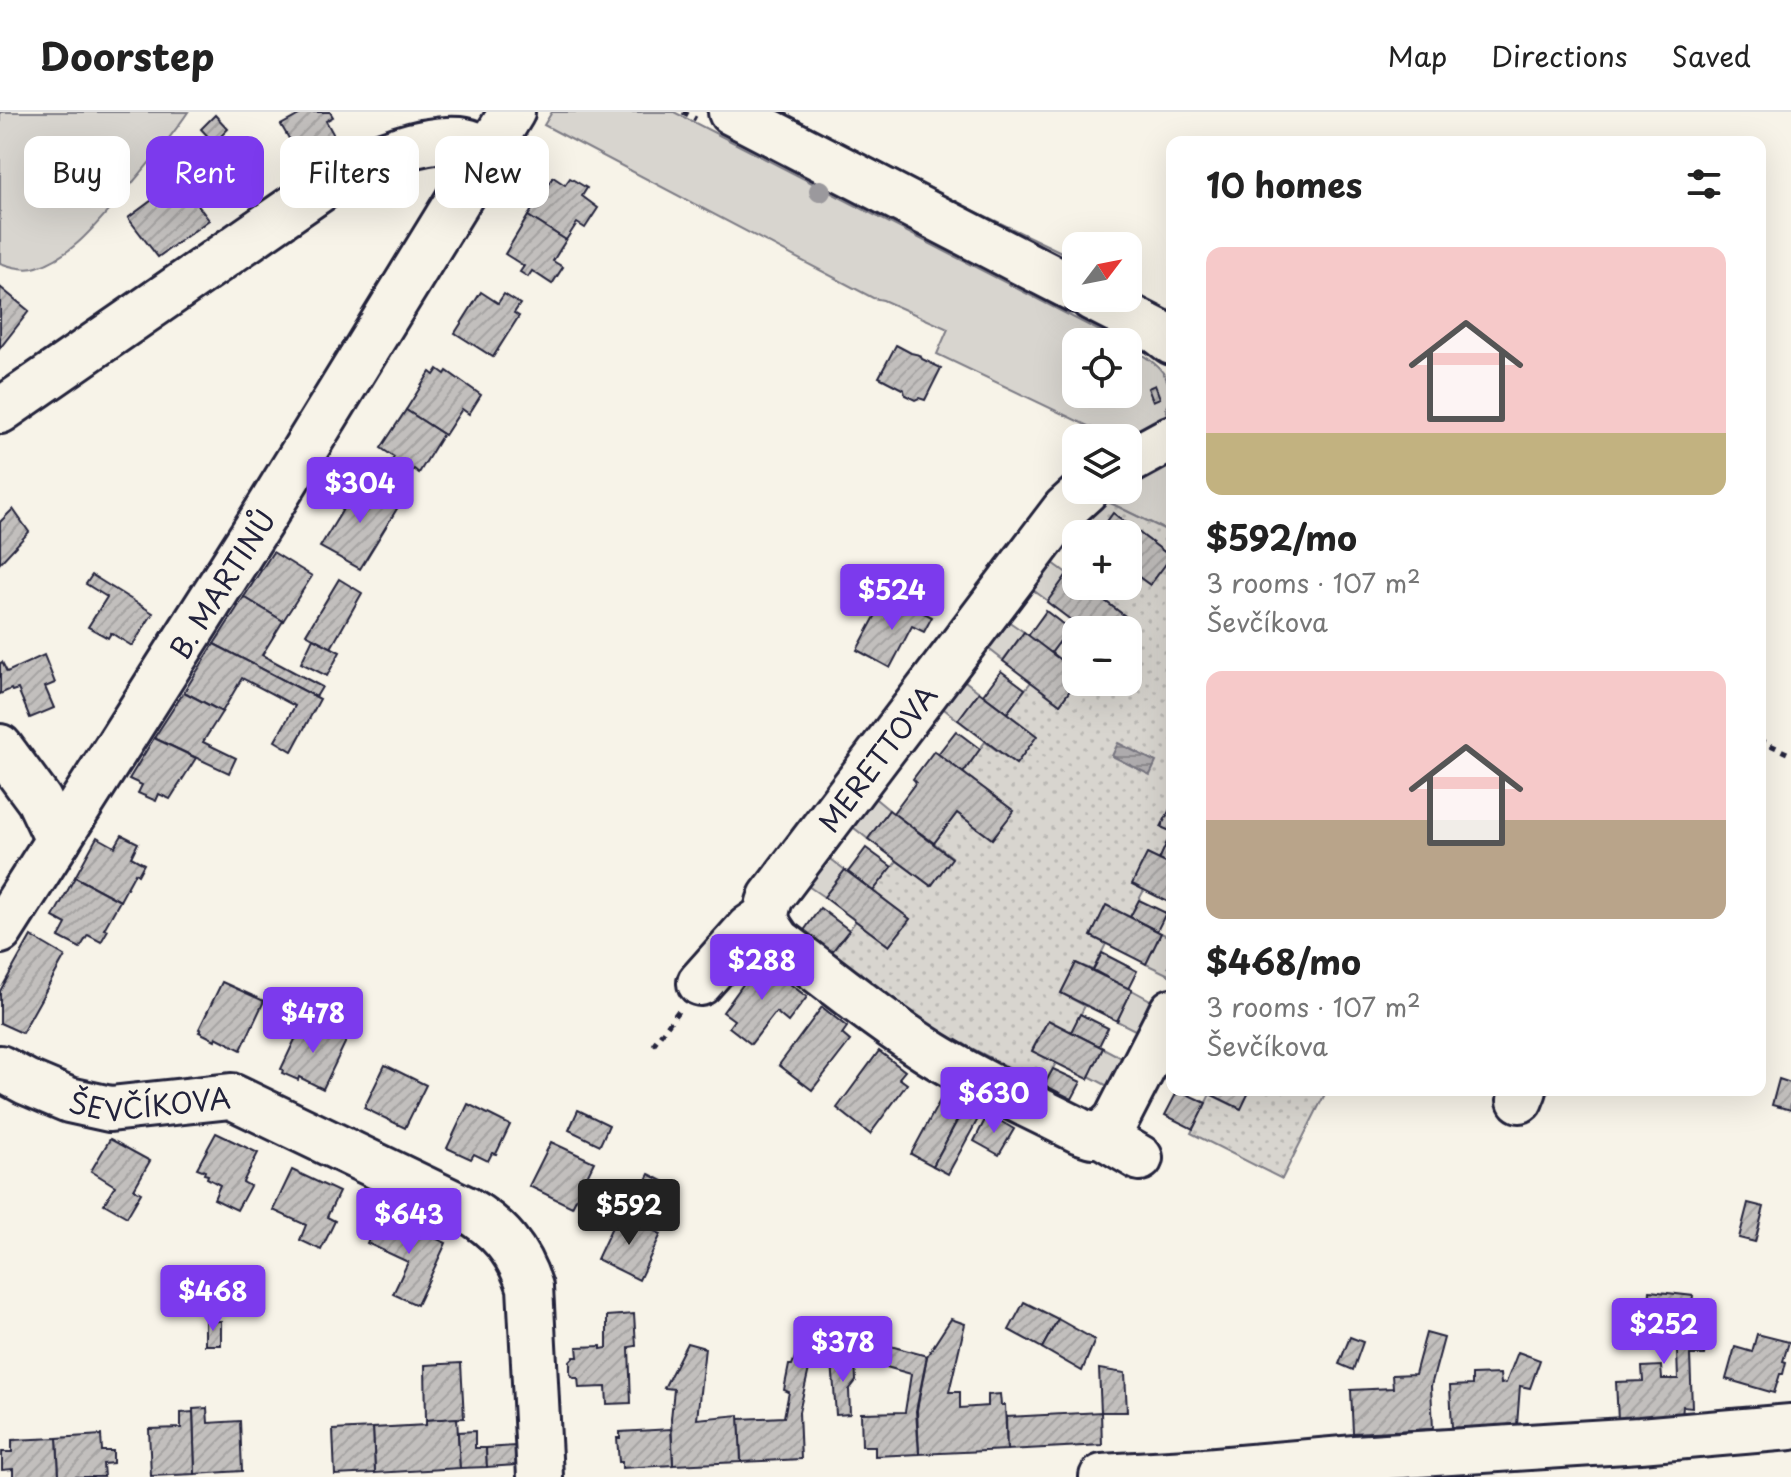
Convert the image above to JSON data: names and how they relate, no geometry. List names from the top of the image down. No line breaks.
{"streets":{"street":["B. MARTINŮ","MERETTOVA","ŠEVČÍKOVA"]},"north":"top right","page":{"header":"Doorstep","nav":["Map","Directions","Saved"],"chip":["Buy","Rent","Filters","New"],"heading":"10 homes","map_buttons":["+","−"],"list":[{"name":"$592/mo","note":"3 rooms · 107 m² · Ševčíkova"},{"name":"$468/mo","note":"3 rooms · 107 m² · Ševčíkova"}],"price":["$304","$524","$288","$478","$630","$592","$643","$468","$252","$378"]}}
